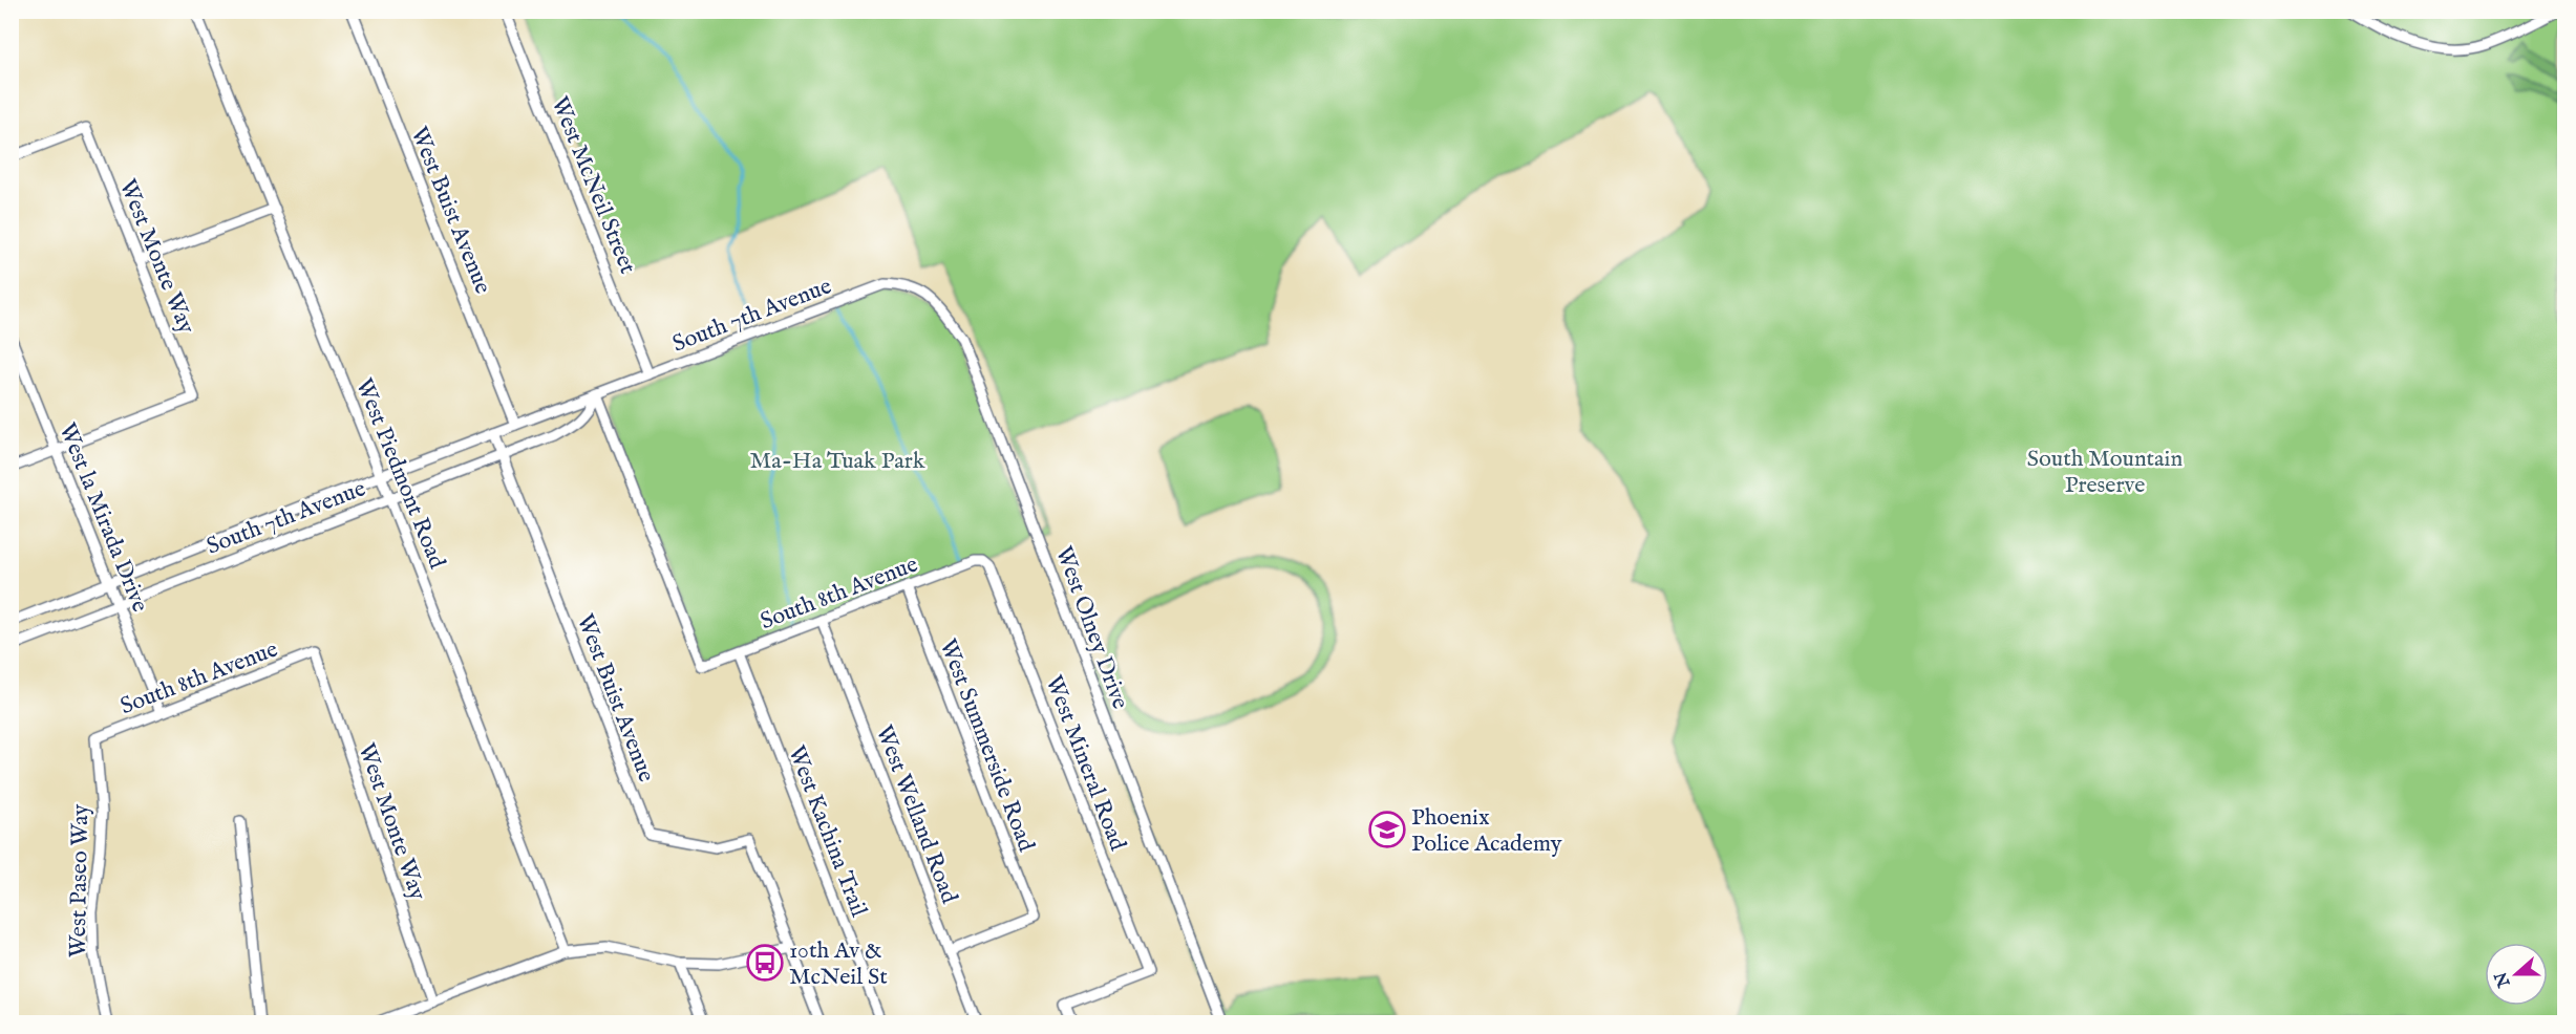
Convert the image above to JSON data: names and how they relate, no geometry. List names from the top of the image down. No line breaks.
{"streets":{"street":["West McNeil Street","West Buist Avenue","West Monte Way","South 7th Avenue","West Piedmont Road","West la Mirada Drive","South 8th Avenue","West Olney Drive","West Summerside Road","West Mineral Road","West Welland Road","West Kachina Trail","West Paseo Way"]},"crossings":[["West McNeil Street","South 7th Avenue"],["West Buist Avenue","South 7th Avenue"],["West Monte Way","West la Mirada Drive"],["West Monte Way","South 8th Avenue"],["South 7th Avenue","West Piedmont Road"],["South 7th Avenue","West la Mirada Drive"],["South 7th Avenue","South 8th Avenue"],["South 7th Avenue","West Olney Drive"],["West la Mirada Drive","South 8th Avenue"],["South 8th Avenue","West Summerside Road"],["South 8th Avenue","West Mineral Road"],["South 8th Avenue","West Welland Road"],["South 8th Avenue","West Kachina Trail"],["South 8th Avenue","West Paseo Way"],["West Summerside Road","West Welland Road"]],"parks":["South Mountain Preserve","Ma-Ha Tuak Park"],"places":{"school or university":["Phoenix Police Academy"],"bus stop":["10th Av & McNeil St"]},"north":"left"}
